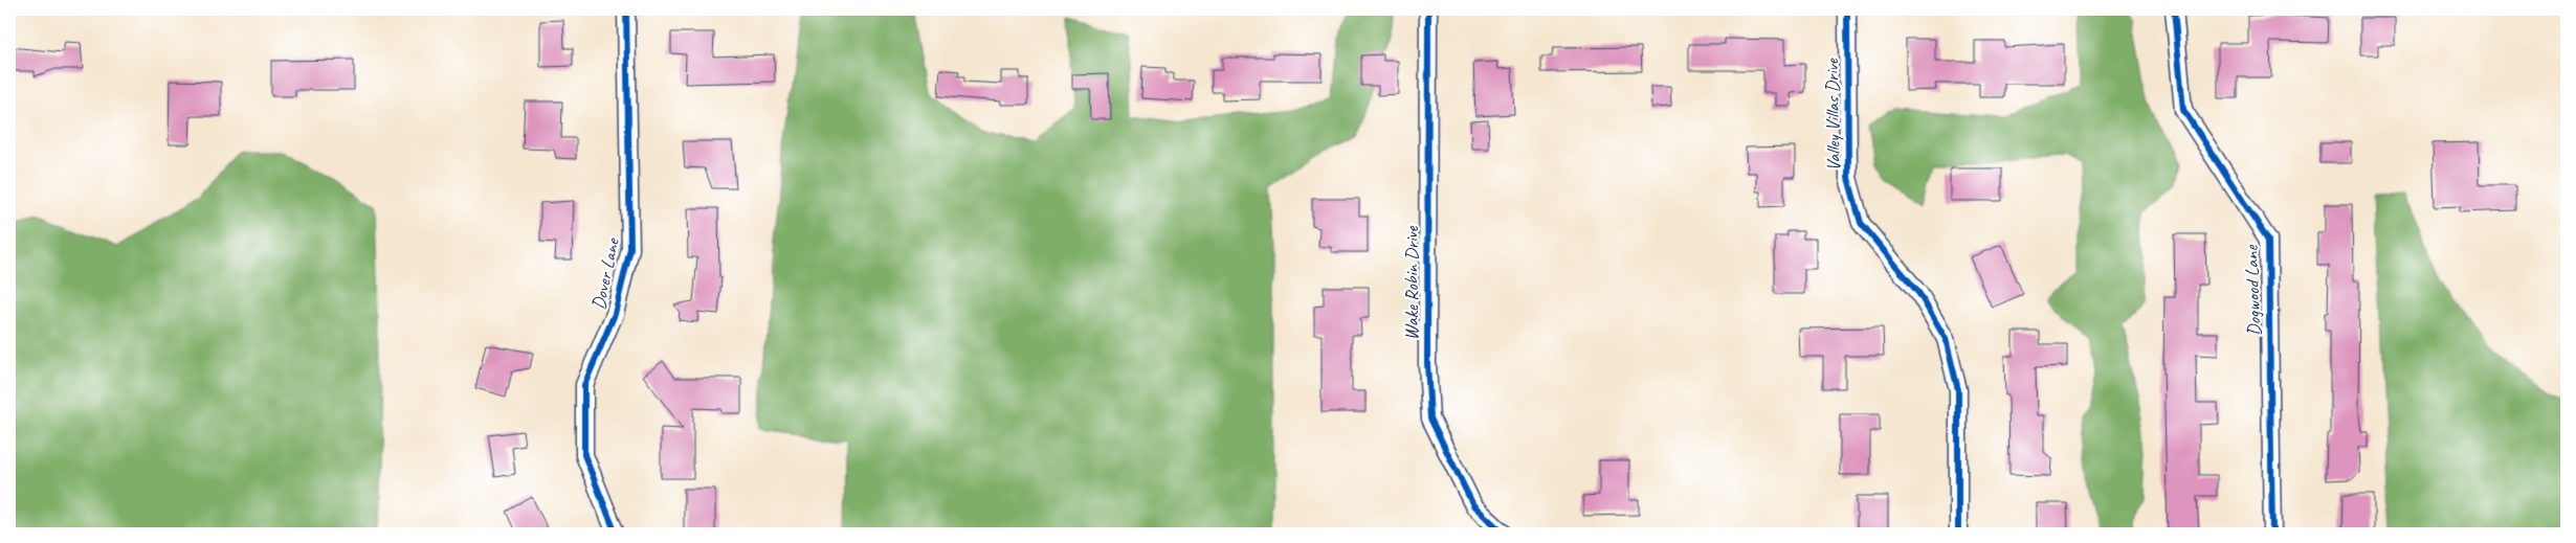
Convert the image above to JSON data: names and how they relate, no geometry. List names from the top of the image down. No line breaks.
{"streets":{"street":["Valley Villas Drive","Dover Lane","Wake Robin Drive","Dogwood Lane"]}}
